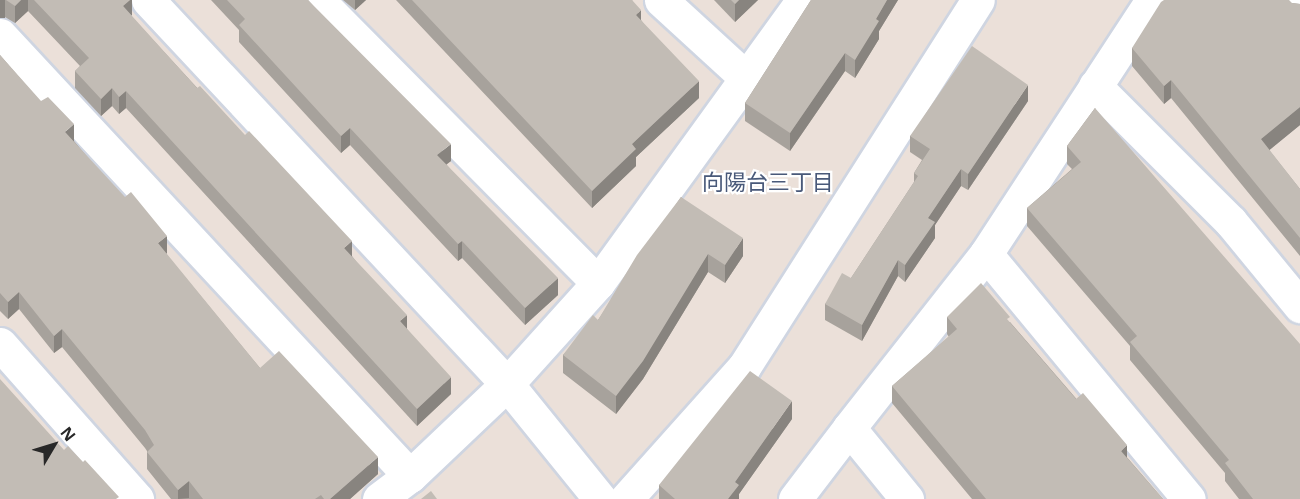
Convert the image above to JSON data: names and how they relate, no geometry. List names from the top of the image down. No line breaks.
{"districts":["向陽台三丁目"],"north":"top right"}
